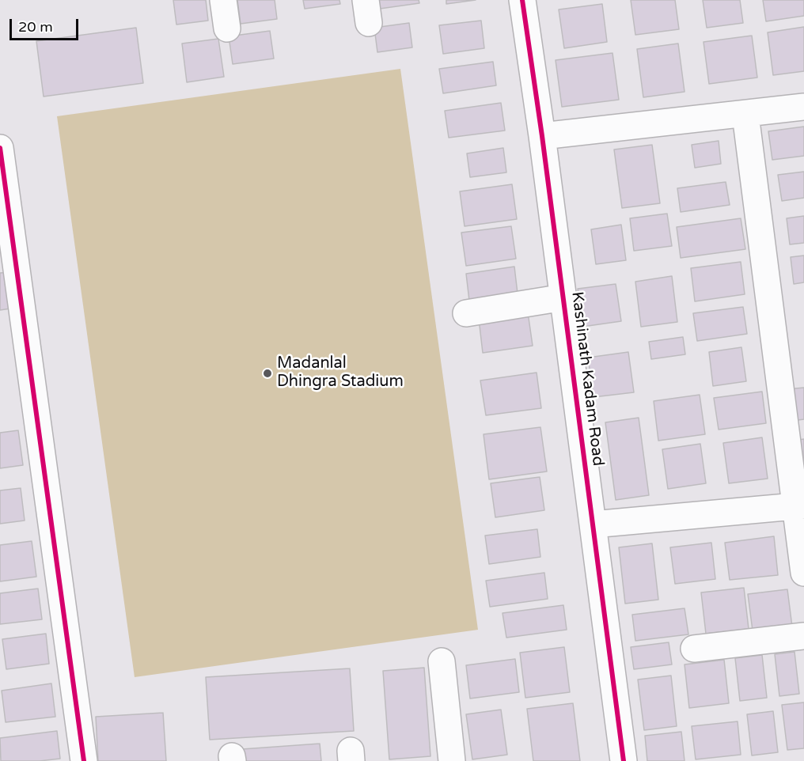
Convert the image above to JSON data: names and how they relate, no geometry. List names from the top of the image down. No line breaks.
{"streets":{"street":["Kashinath Kadam Road"]},"places":["Madanlal Dhingra Stadium"],"scale_bar":"20 m"}
